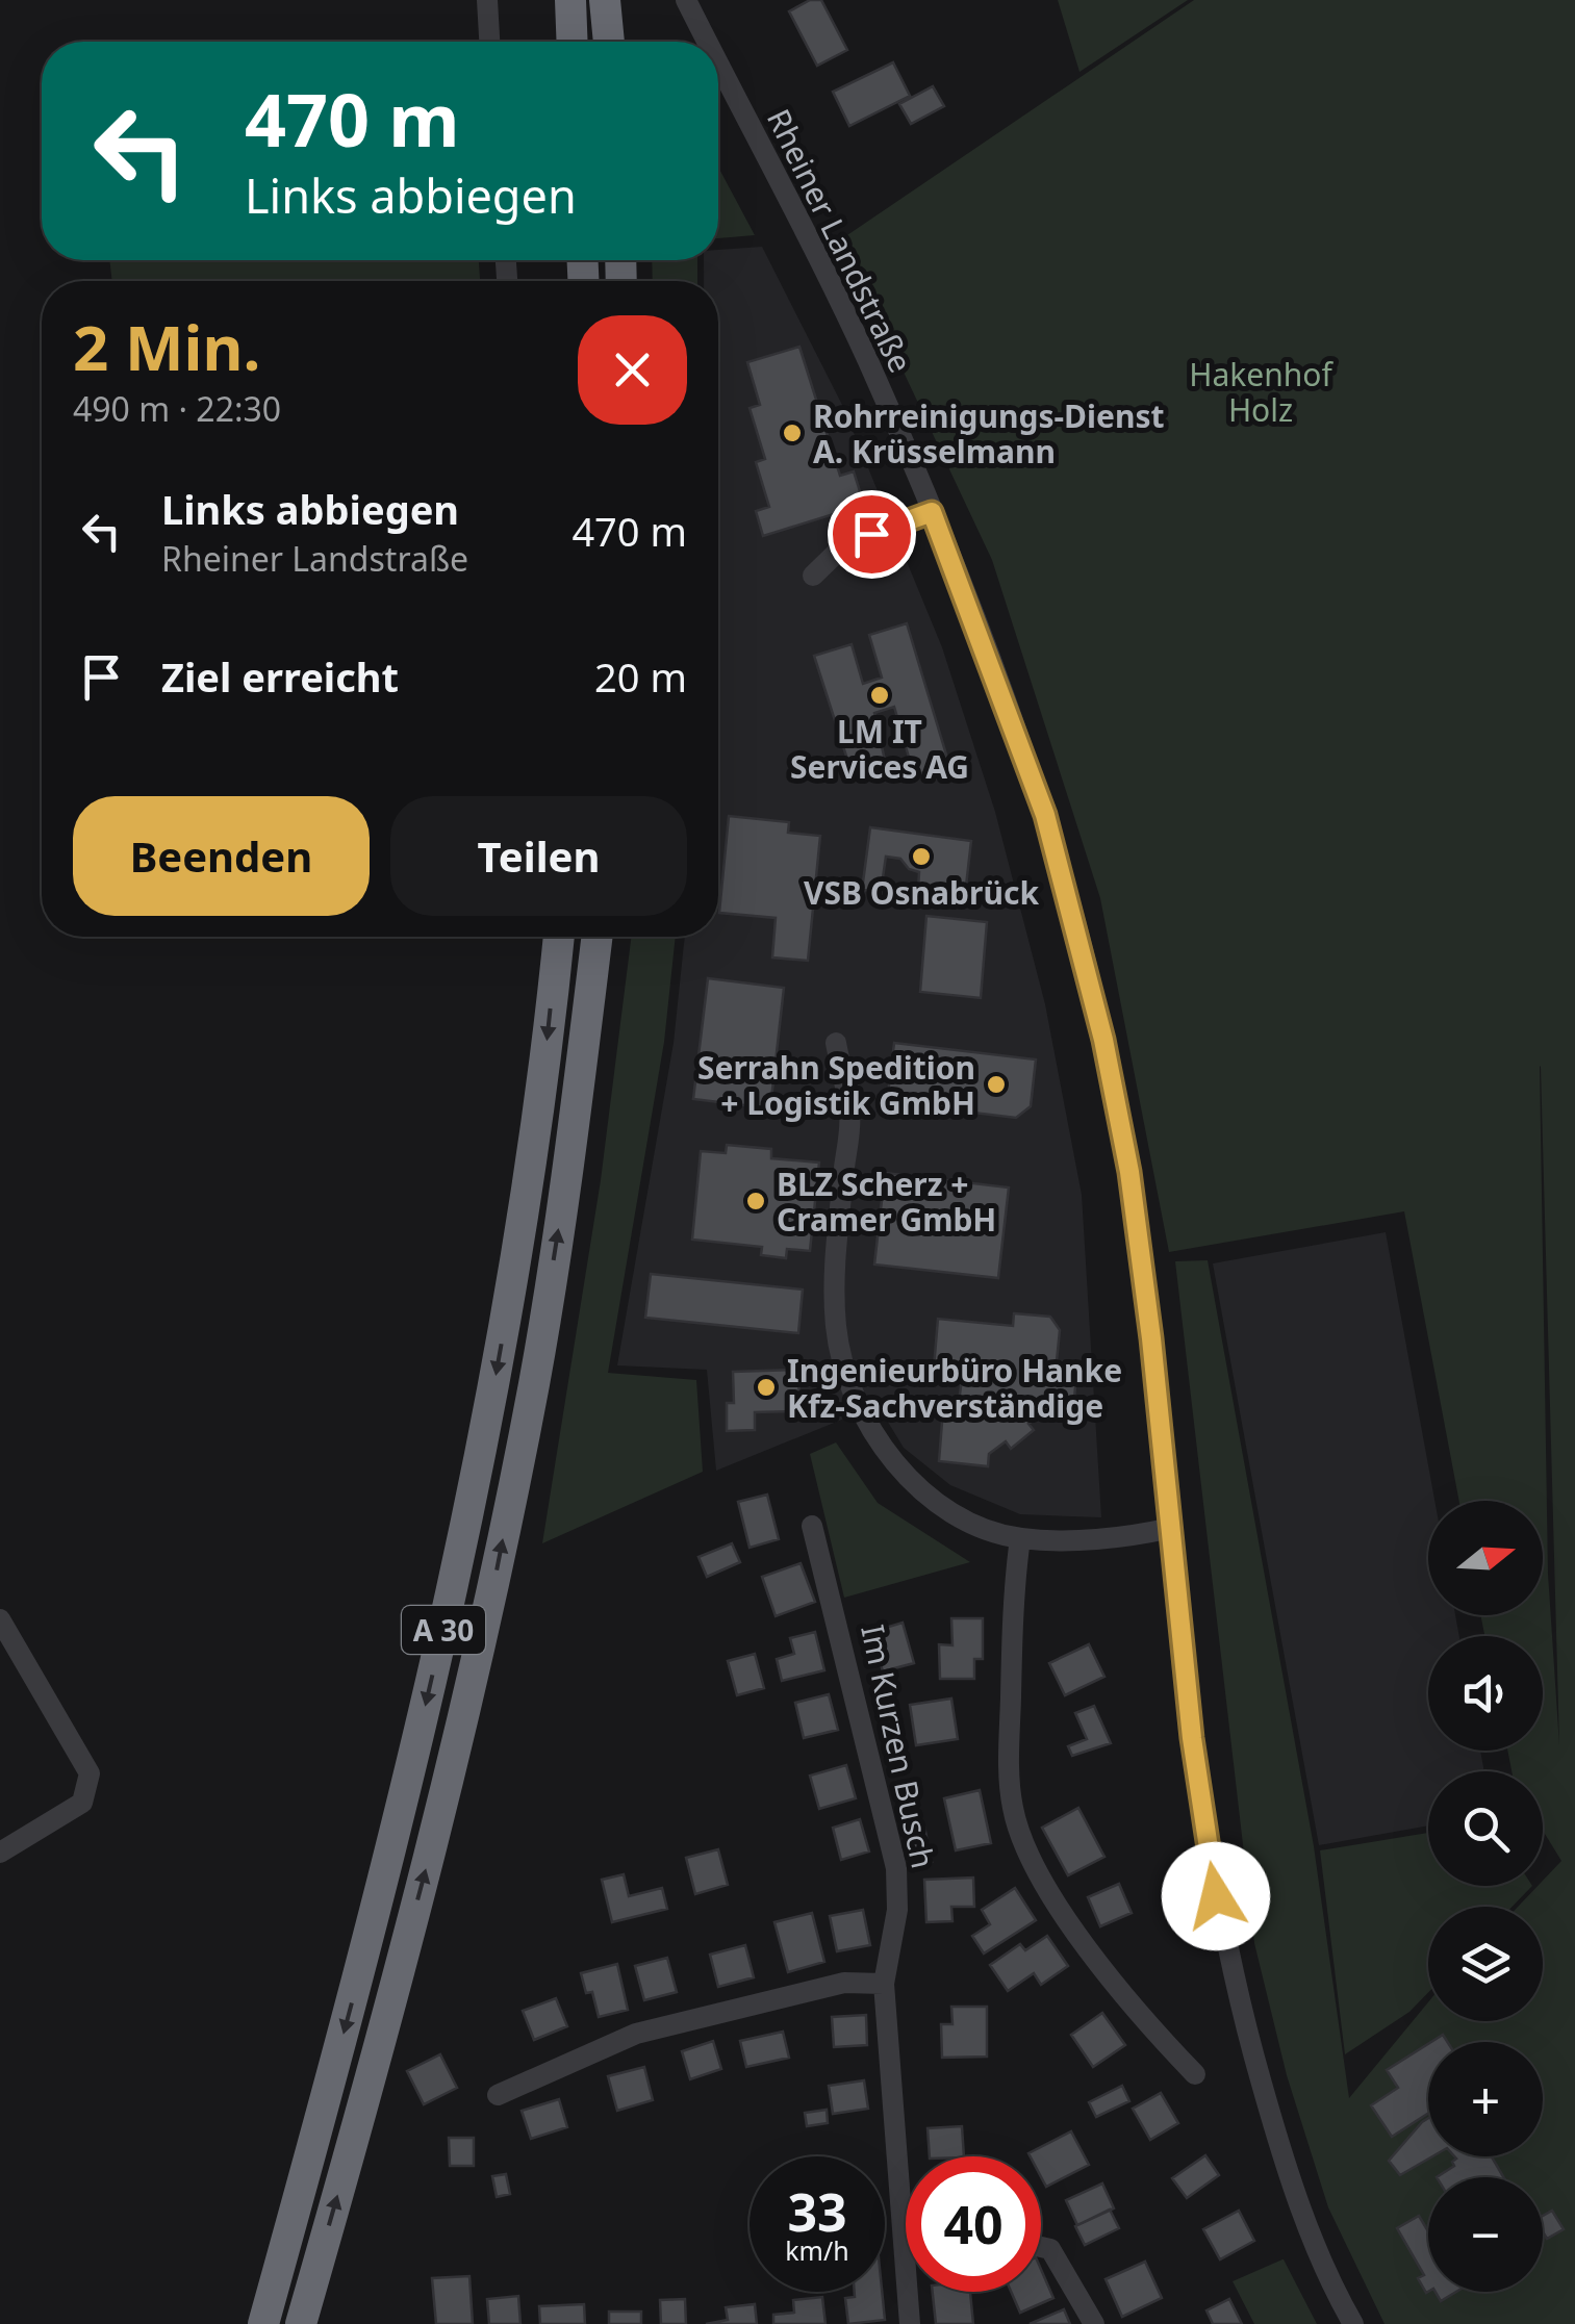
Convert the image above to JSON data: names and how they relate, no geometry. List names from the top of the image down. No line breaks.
{"streets":{"highway":["A 30"],"street":["Rheiner Landstraße","Im Kurzen Busch"]},"parks":["Hakenhof Holz"],"places":["Rohrreinigungs-Dienst A. Krüsselmann","LM IT Services AG","VSB Osnabrück","Serrahn Spedition + Logistik GmbH","BLZ Scherz + Cramer GmbH","Ingenieurbüro Hanke Kfz-Sachverständige"],"north":"right","page":{"turn":["470 m","Links abbiegen"],"heading":["2 Min.","490 m · 22:30"],"list":[{"name":"Links abbiegen","note":"Rheiner Landstraße","value":"470 m"},{"name":"Ziel erreicht","value":"20 m"}],"buttons":["Beenden","Teilen"],"map_buttons":["+","−"],"speed":"33 km/h","limit":"40"}}
